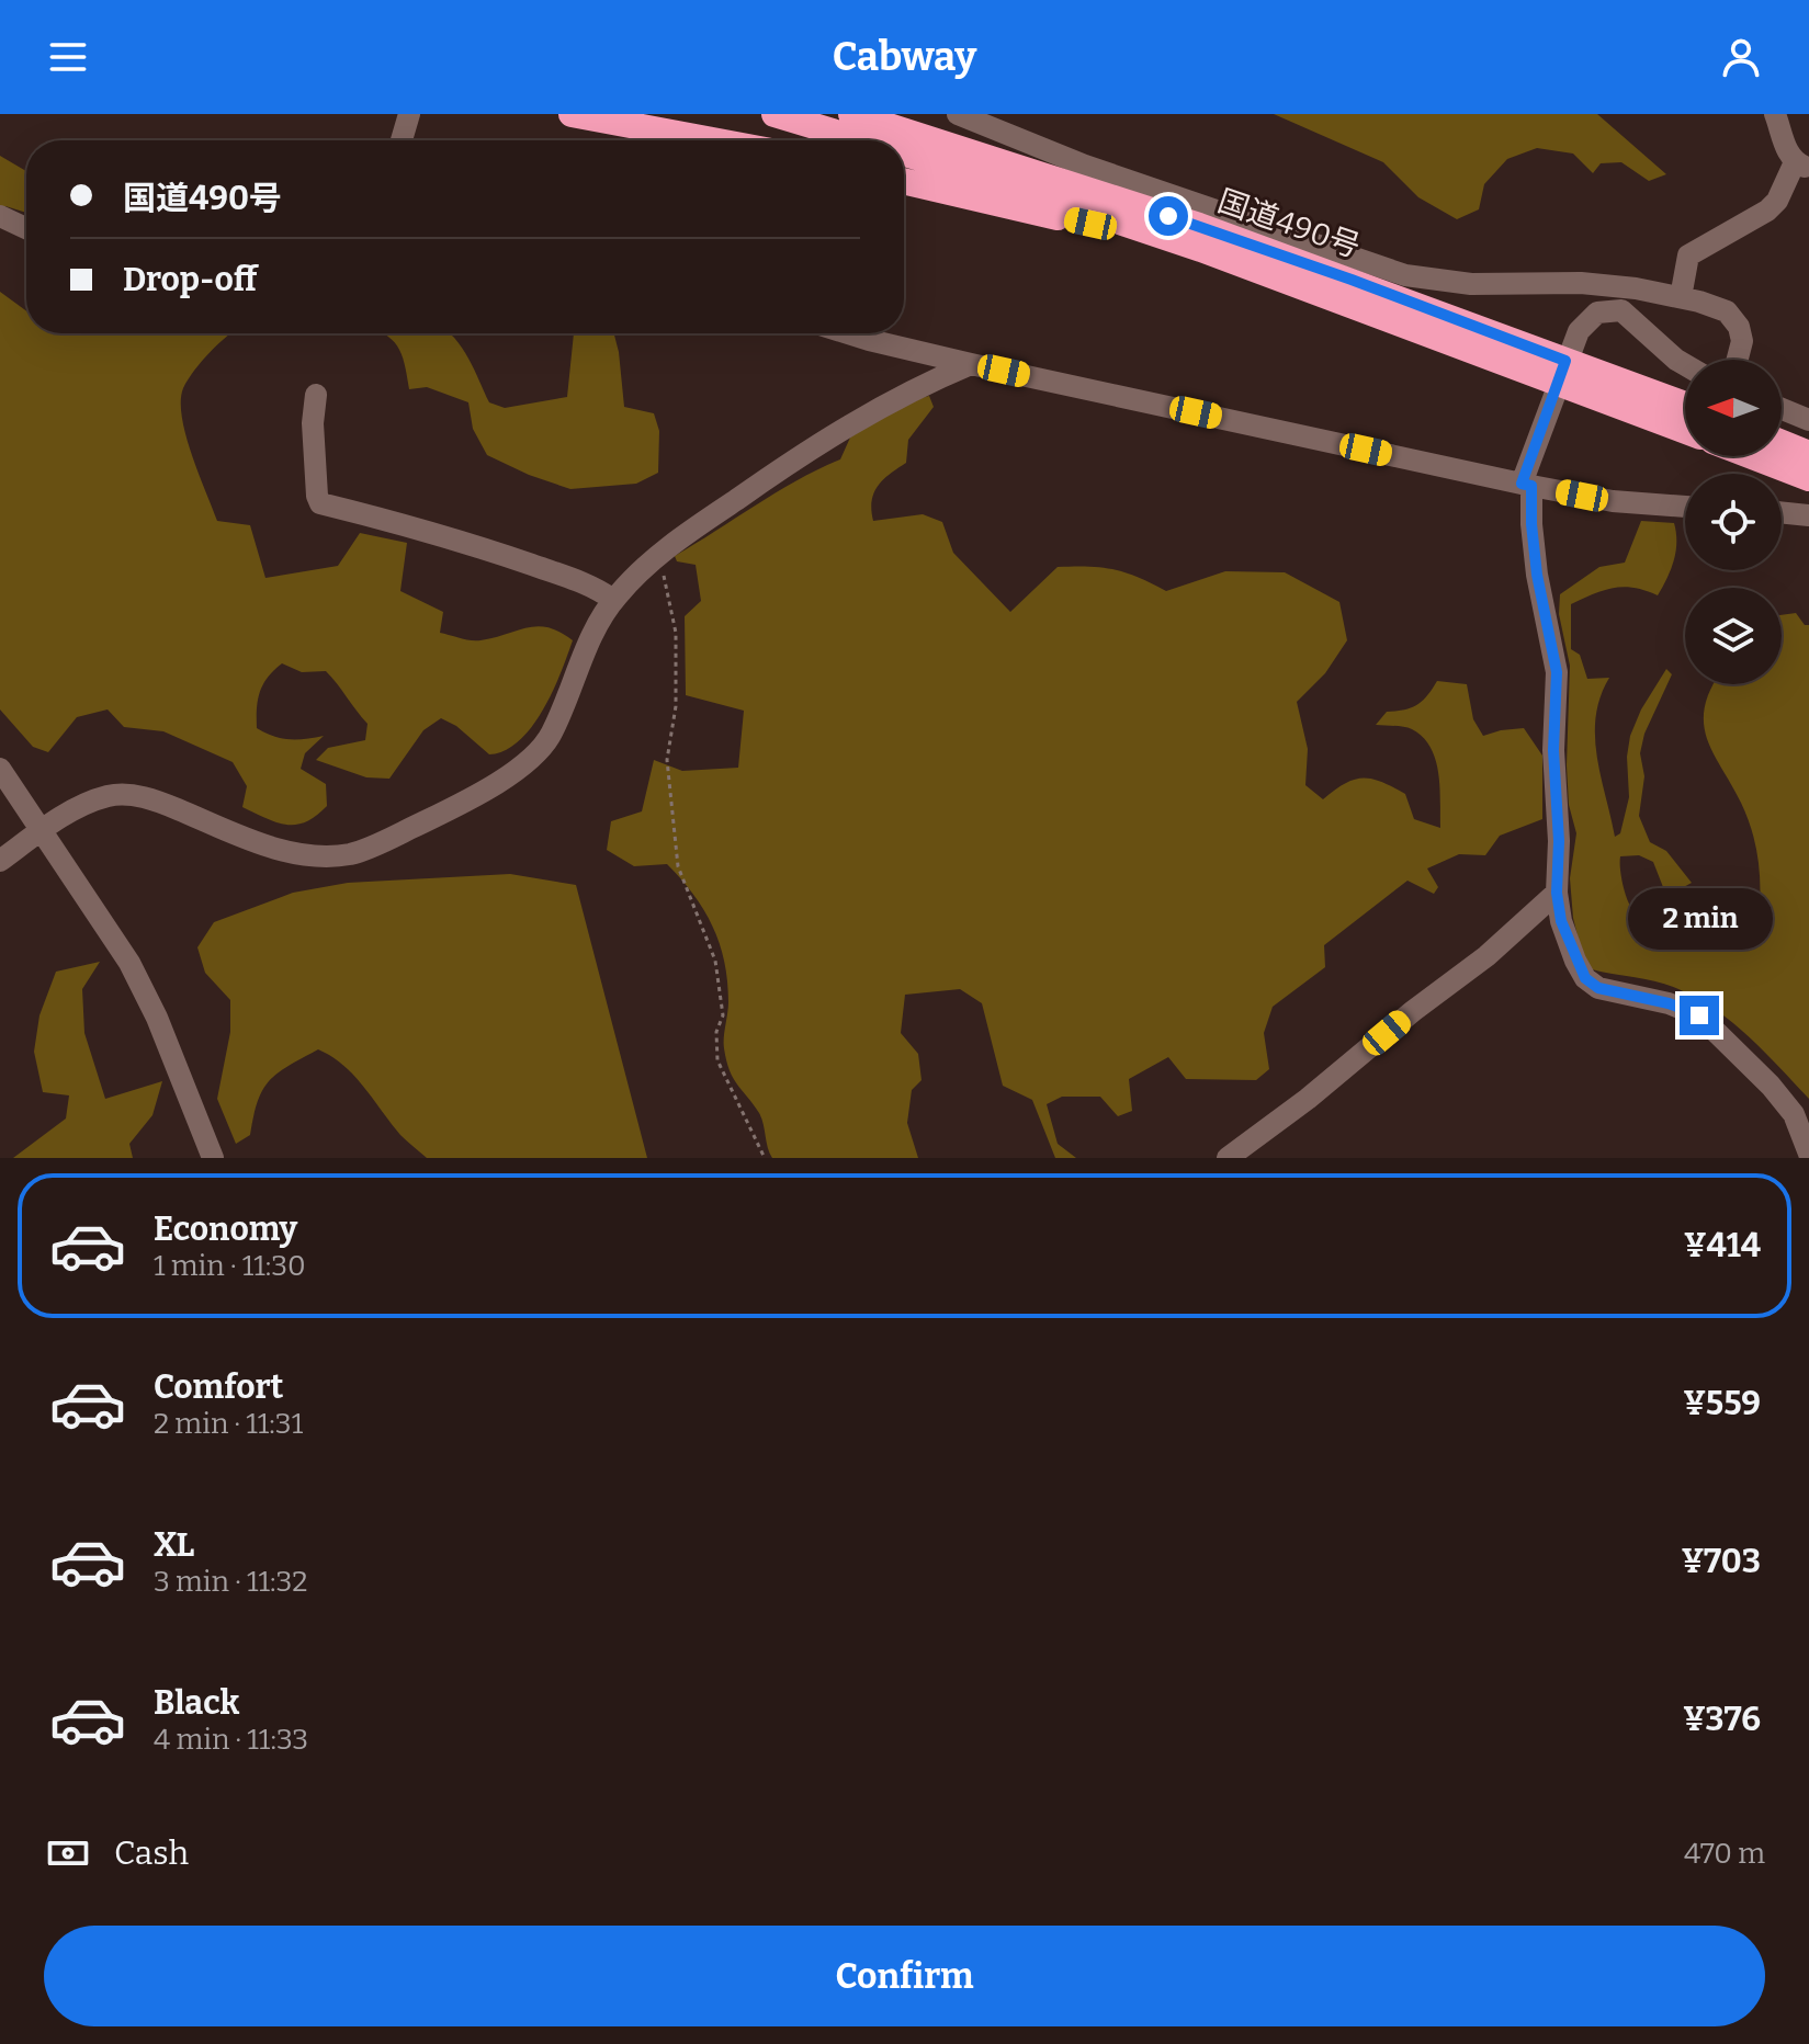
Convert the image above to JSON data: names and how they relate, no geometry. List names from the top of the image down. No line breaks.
{"streets":{"highway":["国道490号"]},"north":"left","page":{"header":"Cabway","banner":["国道490号","Drop-off"],"bubble":"2 min","list":[{"name":"Economy","note":"1 min · 11:30","value":"¥414"},{"name":"Comfort","note":"2 min · 11:31","value":"¥559"},{"name":"XL","note":"3 min · 11:32","value":"¥703"},{"name":"Black","note":"4 min · 11:33","value":"¥376"}],"pay":["Cash","470 m"],"buttons":"Confirm"}}
